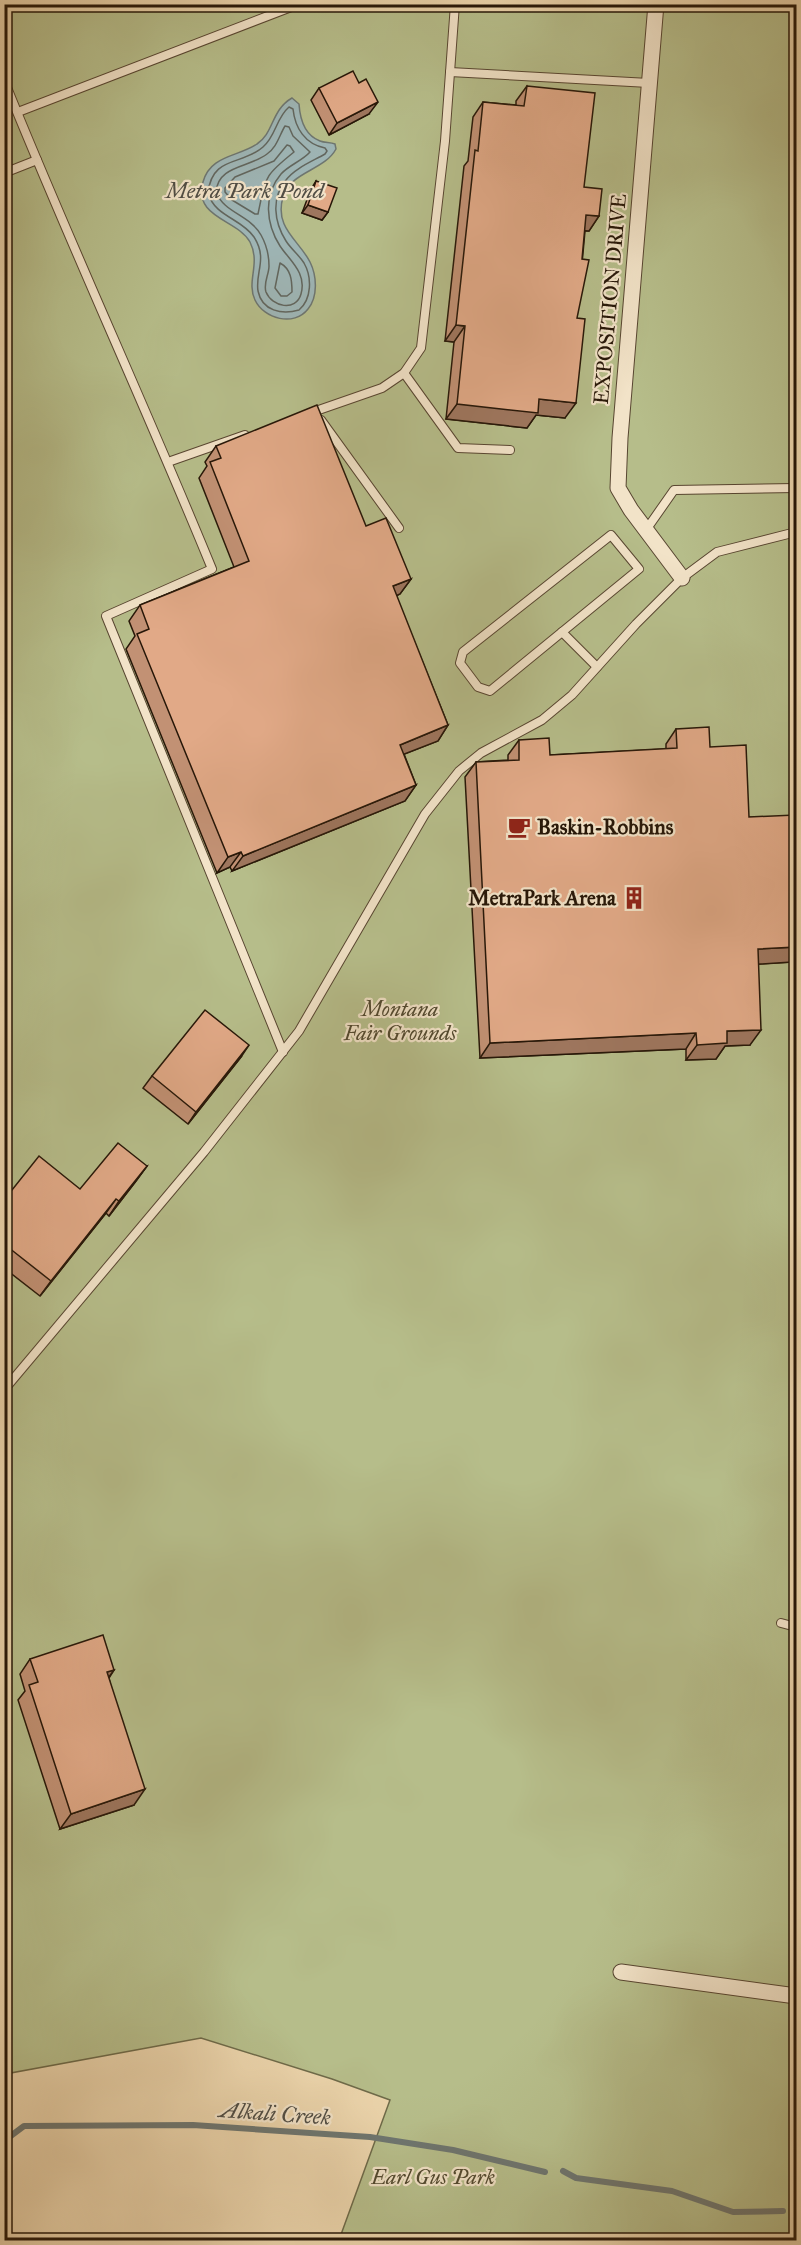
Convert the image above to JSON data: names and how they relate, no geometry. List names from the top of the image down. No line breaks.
{"streets":{"street":["EXPOSITION DRIVE"]},"water":["Metra Park Pond","Alkali Creek"],"parks":["Montana Fair Grounds","Earl Gus Park"],"places":{"cafe":["Baskin-Robbins"],"building":["MetraPark Arena"]}}
